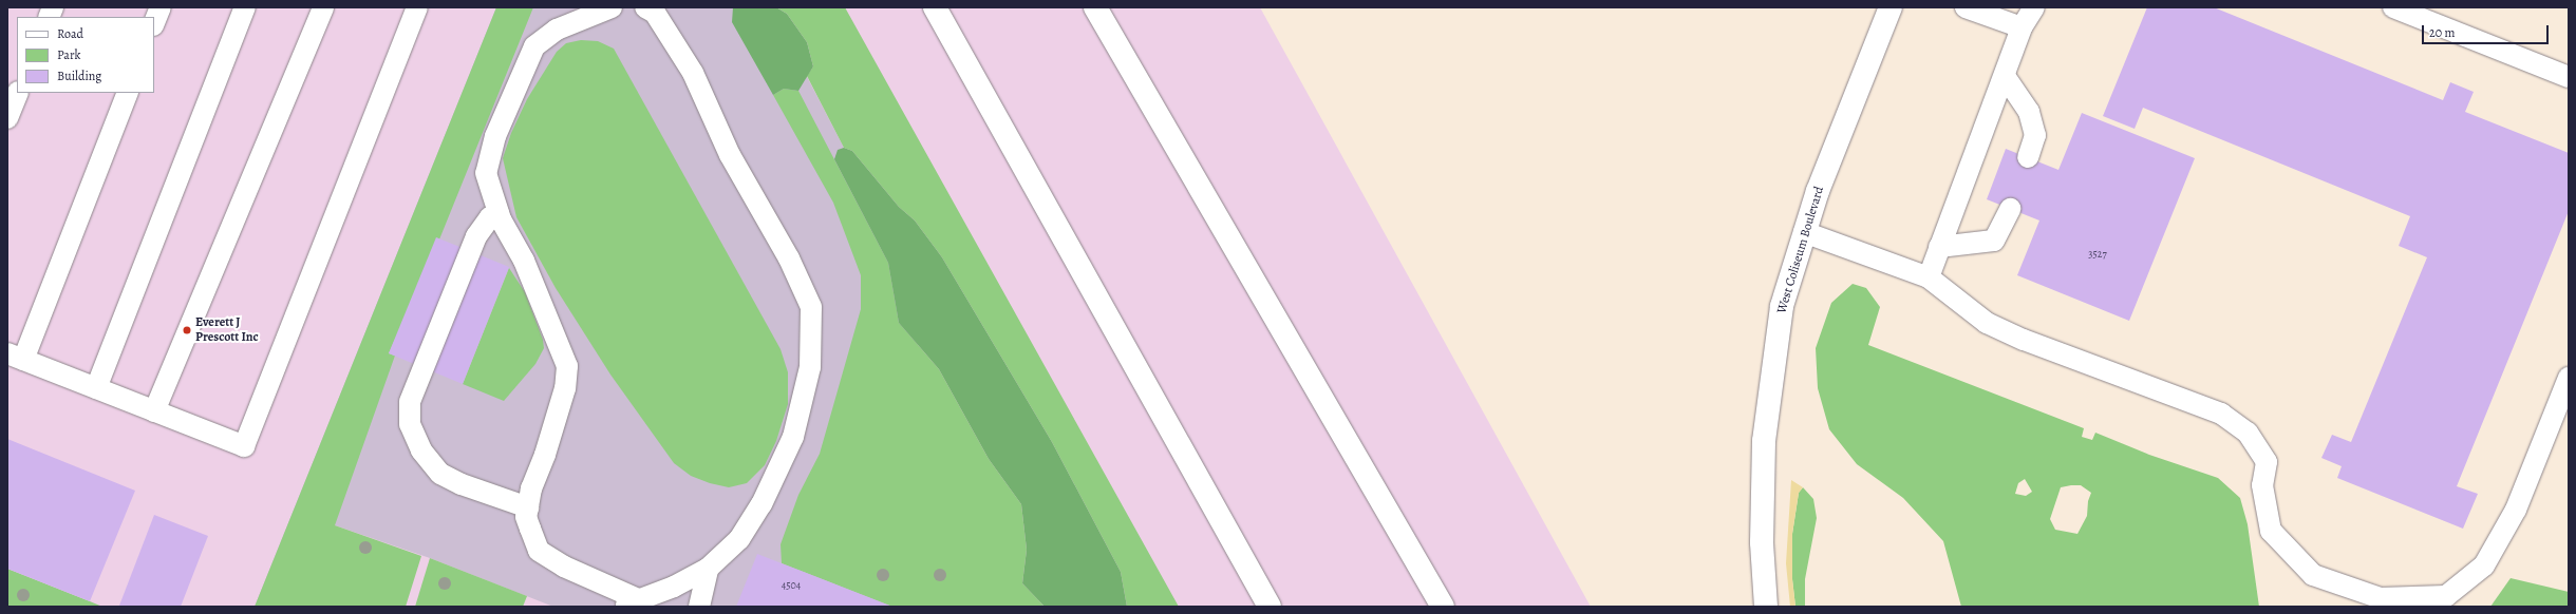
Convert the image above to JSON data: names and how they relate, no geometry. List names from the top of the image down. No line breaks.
{"streets":{"main road":["West Coliseum Boulevard"]},"places":["Everett J Prescott Inc"],"house_numbers":["3527","4504"],"legend":["Road","Park","Building"],"scale_bar":"20 m"}
